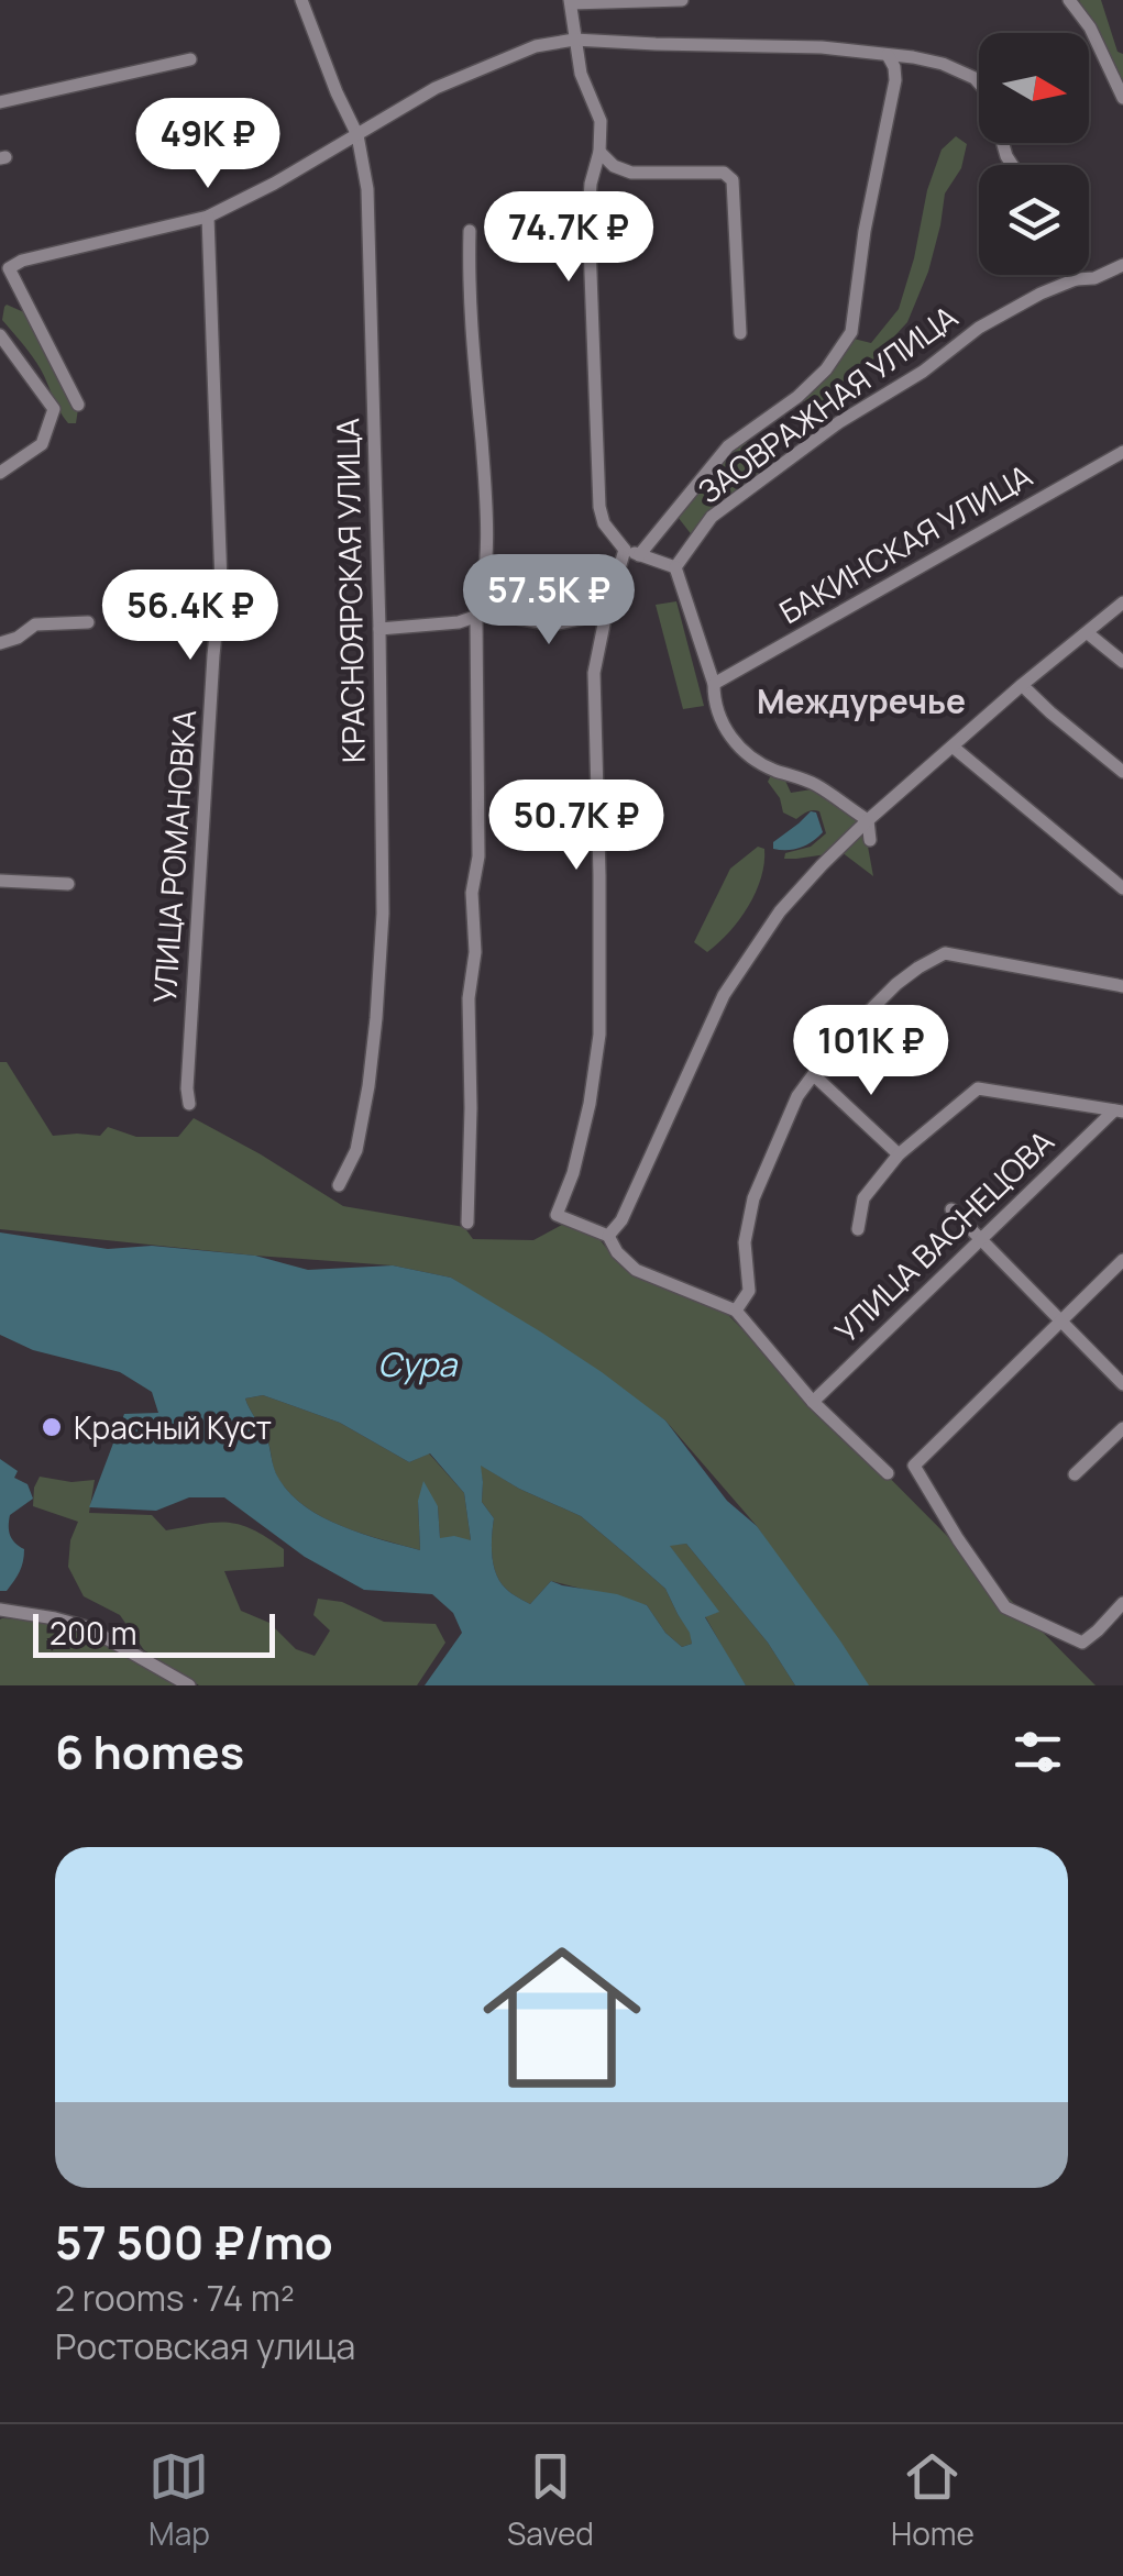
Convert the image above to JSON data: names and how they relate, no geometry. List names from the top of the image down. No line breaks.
{"streets":{"street":["ЗАОВРАЖНАЯ УЛИЦА","БАКИНСКАЯ УЛИЦА","КРАСНОЯРСКАЯ УЛИЦА","УЛИЦА РОМАНОВКА","УЛИЦА ВАСНЕЦОВА"]},"districts":["Междуречье"],"water":["Сура"],"places":["Красный Куст"],"scale_bar":"200 m","north":"right","page":{"price":["49K ₽","74.7K ₽","57.5K ₽","56.4K ₽","50.7K ₽","101K ₽"],"scale":"200 m","heading":"6 homes","list":[{"name":"57 500 ₽/mo","note":"2 rooms · 74 m² · Ростовская улица"}],"tabs":["Map","Saved","Home"]}}
